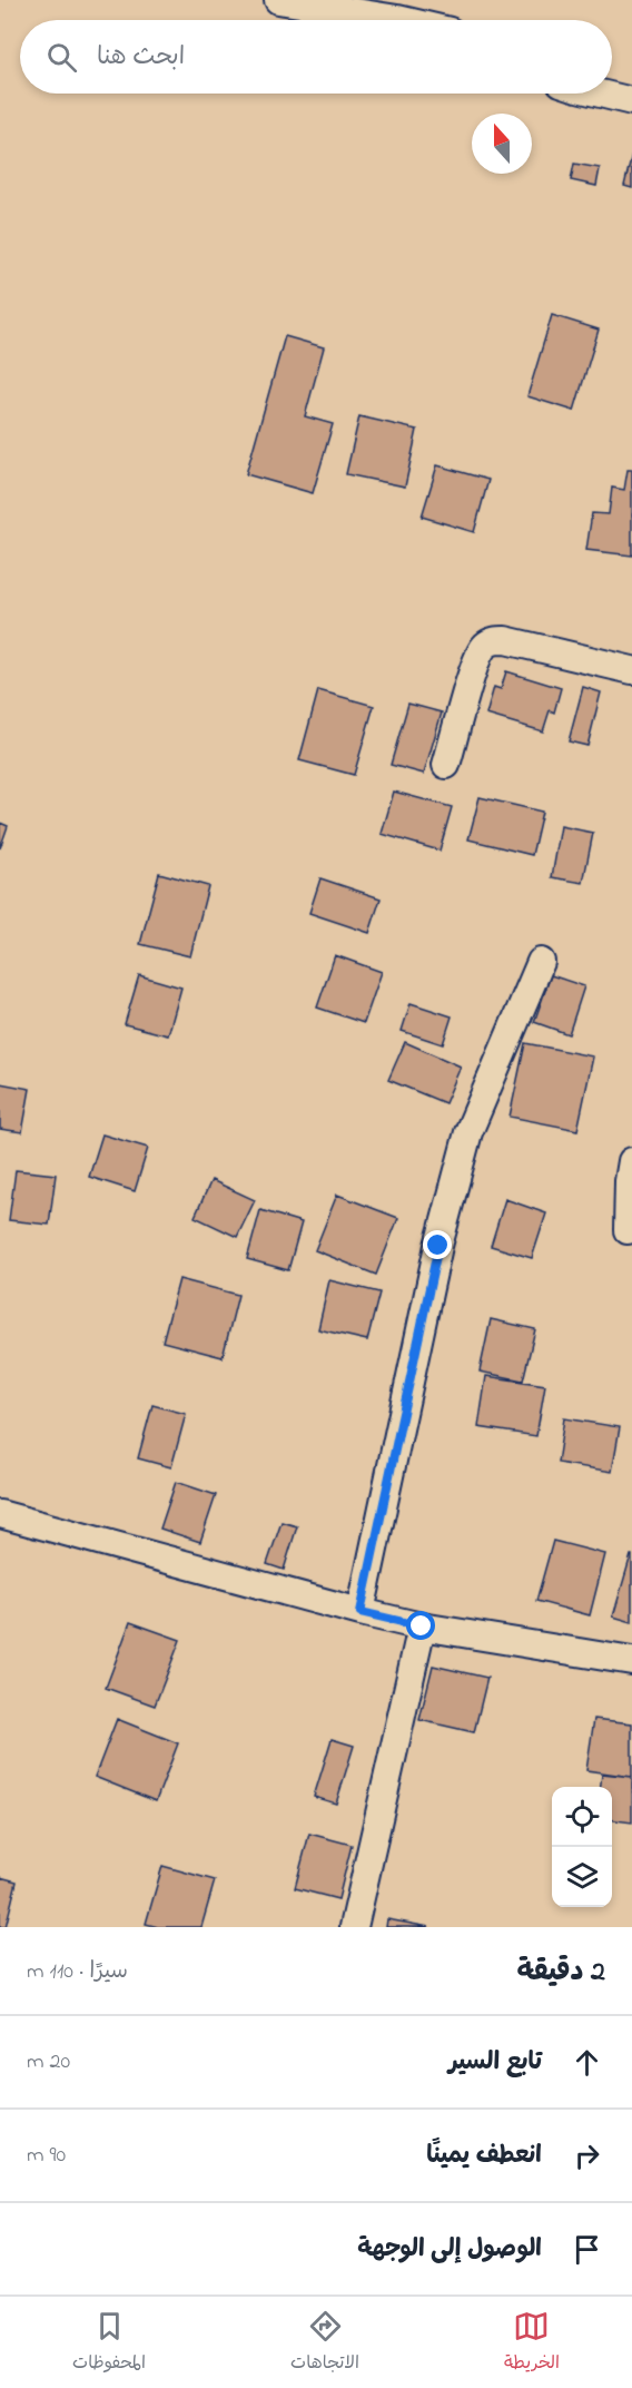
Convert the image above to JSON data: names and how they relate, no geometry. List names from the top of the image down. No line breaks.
{"north":"top","page":{"search":"ابحث هنا","heading":["2 دقيقة","سيرًا · 110 m"],"list":[["تابع السير","20 m"],["انعطف يمينًا","90 m"],"الوصول إلى الوجهة"],"nav":["الخريطة","الاتجاهات","المحفوظات"]}}
